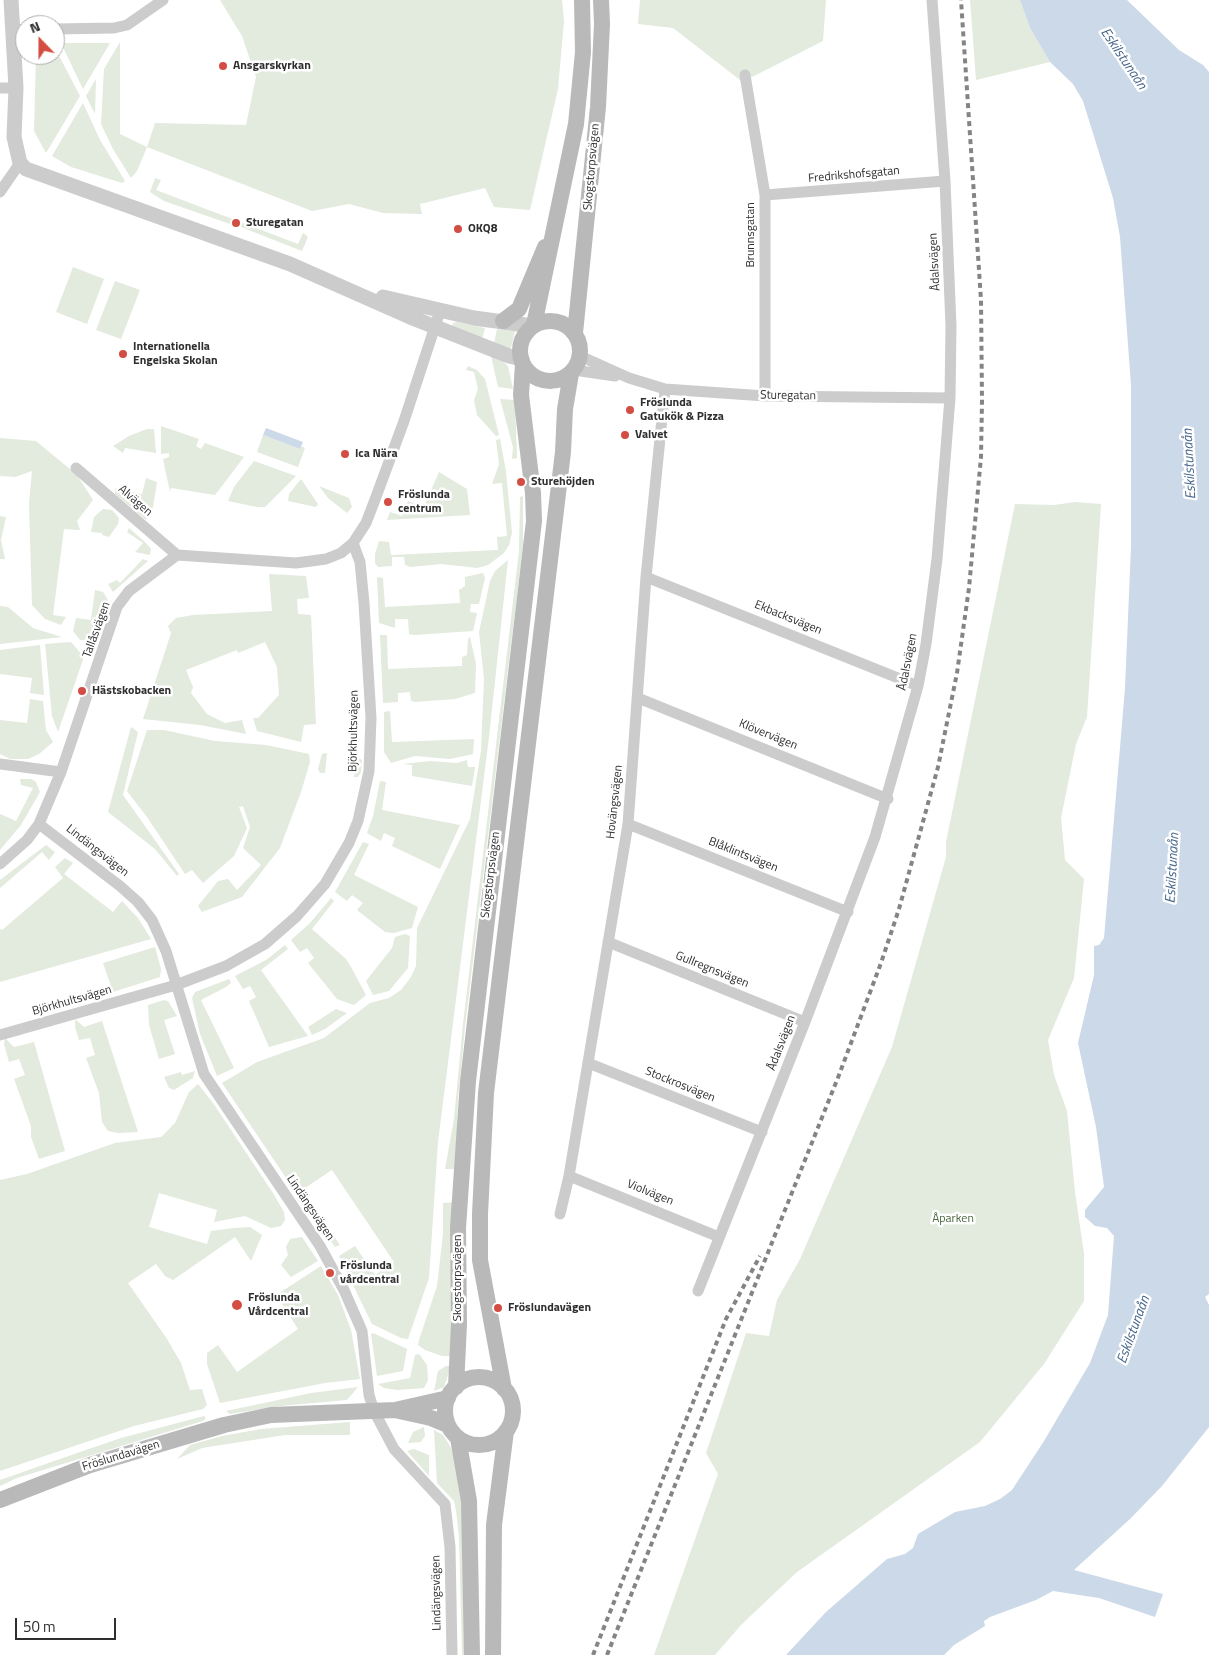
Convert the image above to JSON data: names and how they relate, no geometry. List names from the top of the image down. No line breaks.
{"streets":{"main road":["Skogstorpsvägen","Fröslundavägen"],"street":["Fredrikshofsgatan","Brunnsgatan","Ådalsvägen","Sturegatan","Alvägen","Ekbacksvägen","Tallåsvägen","Björkhultsvägen","Klövervägen","Hovängsvägen","Lindängsvägen","Blåklintsvägen","Gullregnsvägen","Stockrosvägen","Violvägen"]},"crossings":[["Skogstorpsvägen","Sturegatan"],["Skogstorpsvägen","Fröslundavägen"],["Fredrikshofsgatan","Brunnsgatan"],["Fredrikshofsgatan","Ådalsvägen"],["Brunnsgatan","Sturegatan"],["Ådalsvägen","Sturegatan"],["Ådalsvägen","Ekbacksvägen"],["Ådalsvägen","Klövervägen"],["Ådalsvägen","Blåklintsvägen"],["Ådalsvägen","Gullregnsvägen"],["Ådalsvägen","Stockrosvägen"],["Ådalsvägen","Violvägen"],["Sturegatan","Hovängsvägen"],["Alvägen","Tallåsvägen"],["Ekbacksvägen","Hovängsvägen"],["Tallåsvägen","Lindängsvägen"],["Björkhultsvägen","Lindängsvägen"],["Klövervägen","Hovängsvägen"],["Hovängsvägen","Blåklintsvägen"],["Hovängsvägen","Gullregnsvägen"],["Hovängsvägen","Stockrosvägen"],["Hovängsvägen","Violvägen"],["Lindängsvägen","Fröslundavägen"]],"water":["Eskilstunaån"],"parks":["Åparken"],"places":["Ansgarskyrkan","Sturegatan","OKQ8","Internationella Engelska Skolan","Fröslunda Gatukök & Pizza","Valvet","Ica Nära","Sturehöjden","Fröslunda centrum","Hästskobacken","Fröslunda vårdcentral","Fröslunda Vårdcentral","Fröslundavägen"],"scale_bar":"50 m","north":"top"}
